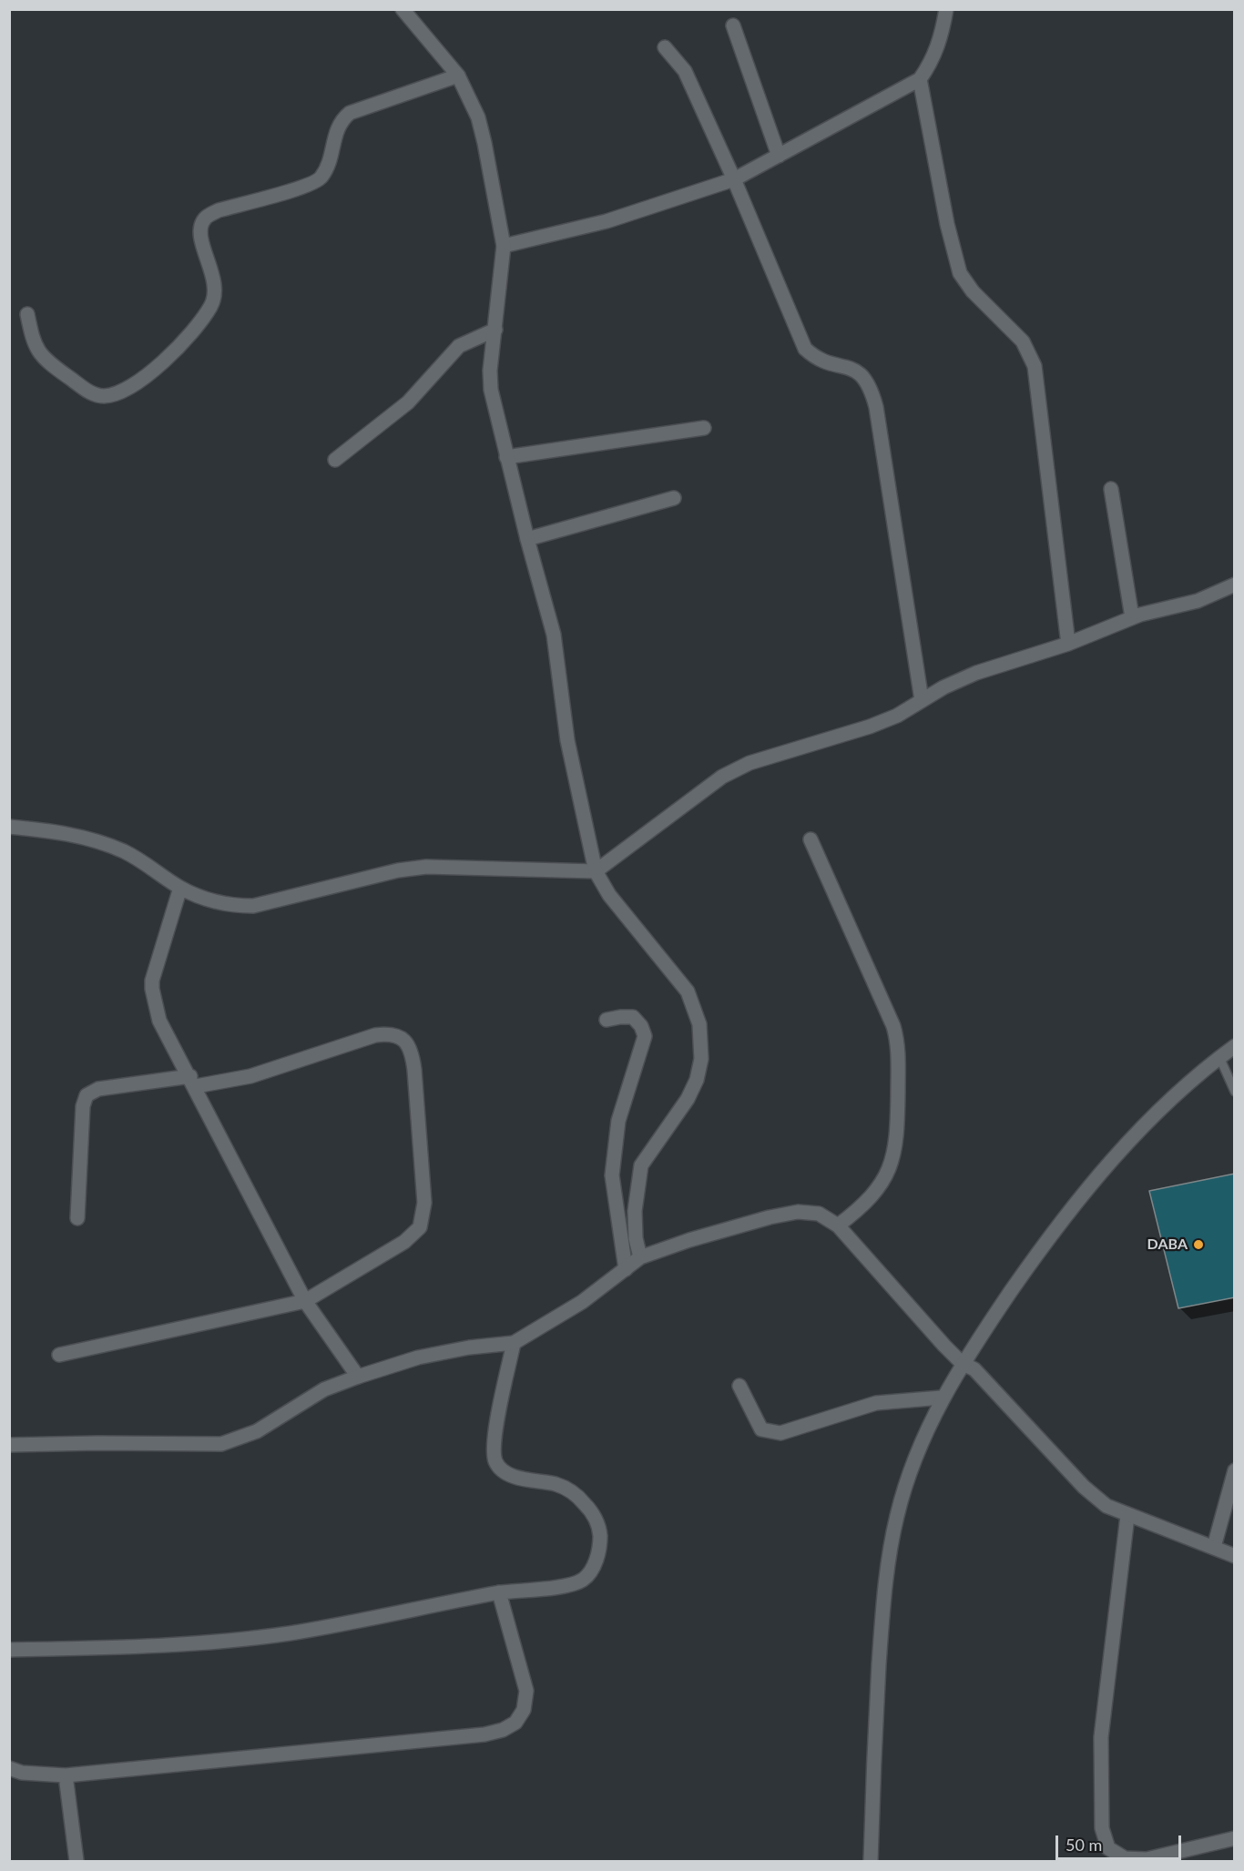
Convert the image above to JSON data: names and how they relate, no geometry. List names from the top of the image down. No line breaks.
{"places":["DABA"],"scale_bar":"50 m"}
